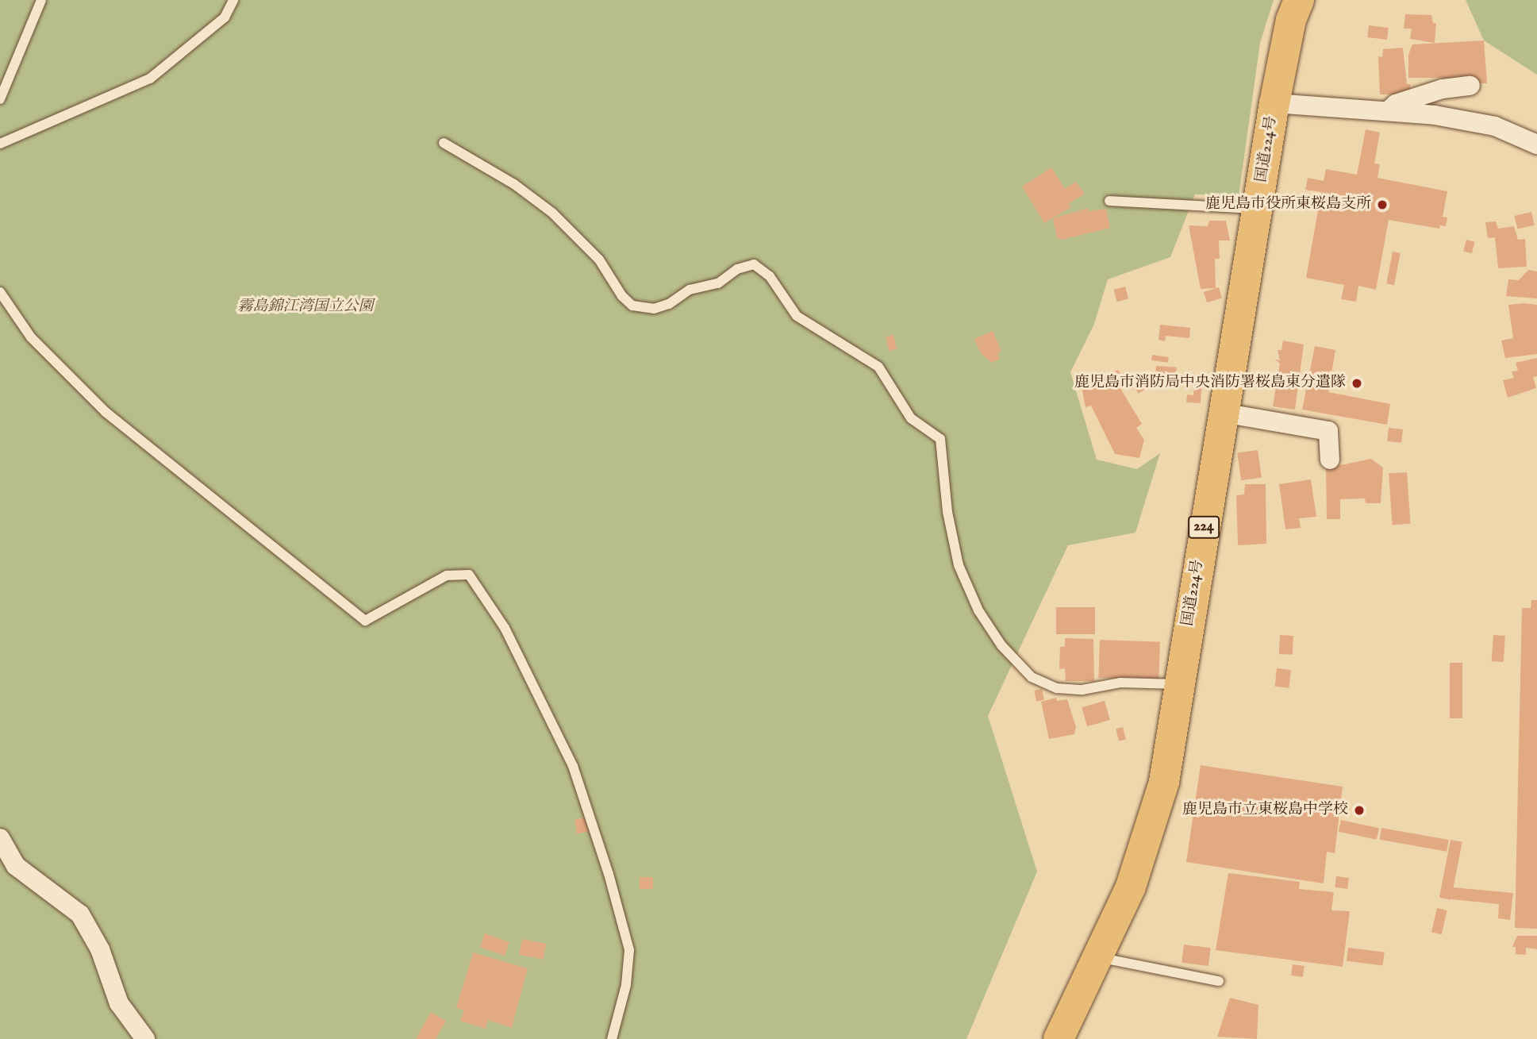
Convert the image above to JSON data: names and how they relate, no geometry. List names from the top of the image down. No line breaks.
{"streets":{"highway":["国道224号","224"]},"parks":["霧島錦江湾国立公園"],"places":["鹿児島市役所東桜島支所","鹿児島市消防局中央消防署桜島東分遣隊","鹿児島市立東桜島中学校"]}
